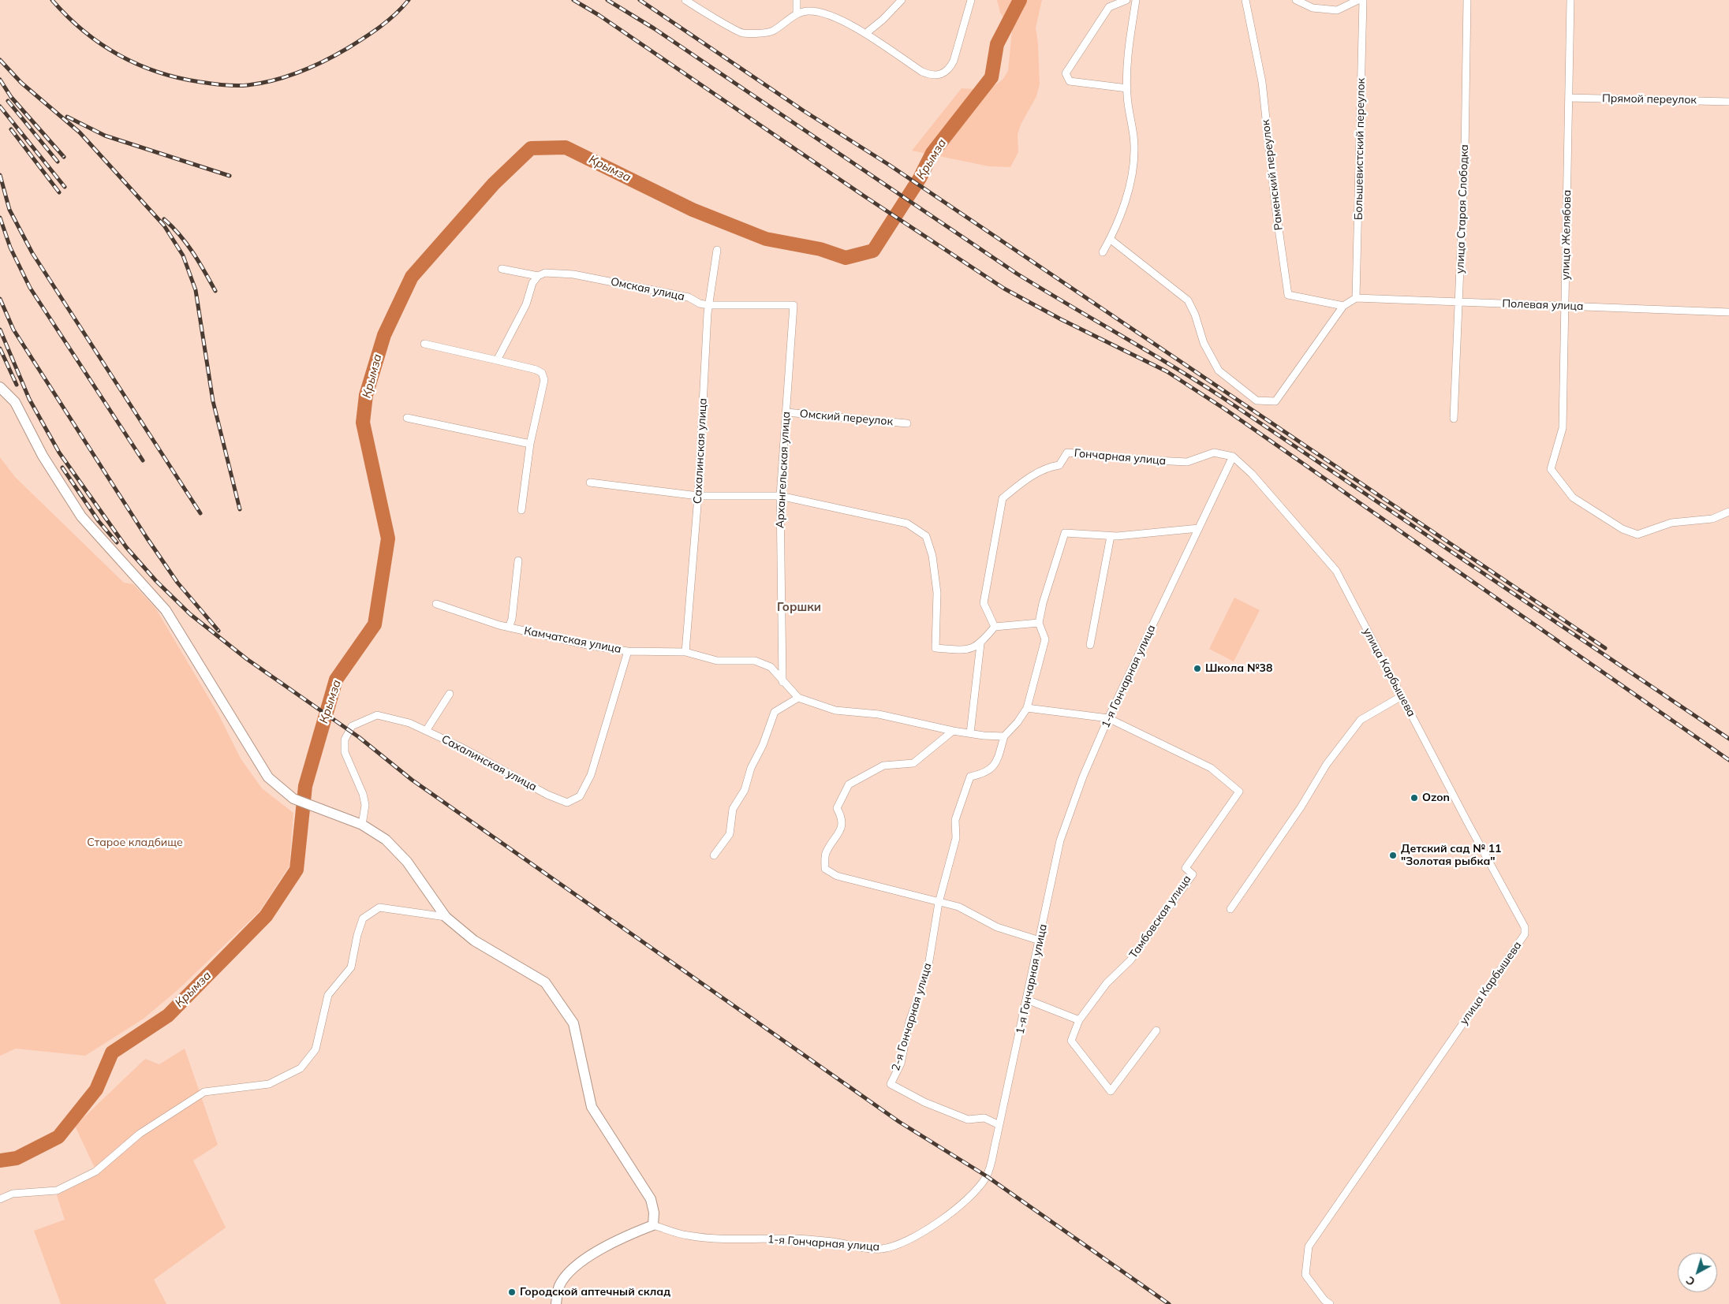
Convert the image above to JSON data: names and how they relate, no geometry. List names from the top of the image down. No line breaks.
{"streets":{"street":["Прямой переулок","Большевистский переулок","Раменский переулок","улица Старая Слободка","улица Желябова","Омская улица","Полевая улица","Омский переулок","Сахалинская улица","Гончарная улица","Архангельская улица","Камчатская улица","улица Карбышева","1-я Гончарная улица","Тамбовская улица","2-я Гончарная улица"]},"crossings":[["Прямой переулок","улица Желябова"],["Большевистский переулок","Полевая улица"],["улица Старая Слободка","Полевая улица"],["улица Желябова","Полевая улица"],["Омская улица","Сахалинская улица"],["Омская улица","Архангельская улица"],["Омский переулок","Архангельская улица"],["Сахалинская улица","Камчатская улица"],["Гончарная улица","улица Карбышева"],["Гончарная улица","1-я Гончарная улица"],["Архангельская улица","Камчатская улица"],["улица Карбышева","1-я Гончарная улица"],["1-я Гончарная улица","Тамбовская улица"],["1-я Гончарная улица","2-я Гончарная улица"]],"districts":["Горшки"],"water":["Крымза"],"parks":["Старое кладбище"],"places":["Школа №38","Ozon","Детский сад № 11 \"Золотая рыбка\"","Городской аптечный склад"],"north":"bottom left"}
